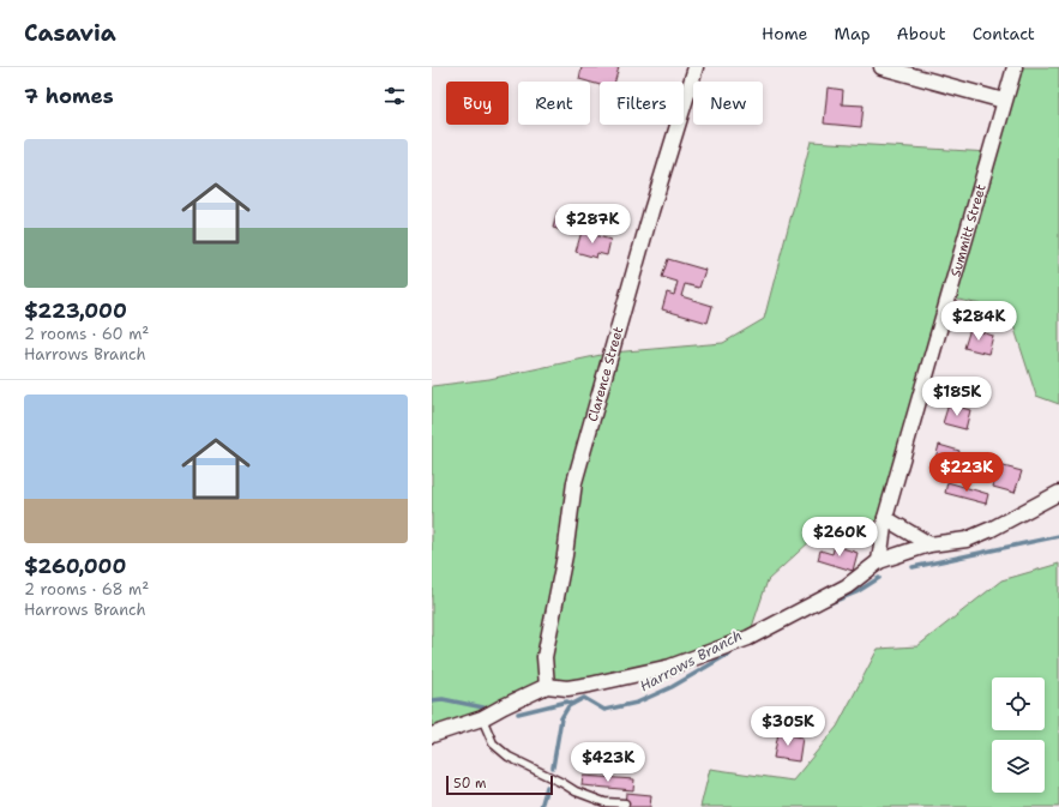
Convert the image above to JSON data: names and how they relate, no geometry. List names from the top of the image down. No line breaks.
{"streets":{"street":["Summitt Street","Clarence Street"]},"water":["Harrows Branch"],"scale_bar":"50 m","page":{"header":"Casavia","nav":["Home","Map","About","Contact"],"heading":"7 homes","chip":["Buy","Rent","Filters","New"],"list":[{"name":"$223,000","note":"2 rooms · 60 m² · Harrows Branch"},{"name":"$260,000","note":"2 rooms · 68 m² · Harrows Branch"}],"price":["$287K","$284K","$185K","$223K","$260K","$305K","$423K"],"scale":"50 m"}}
